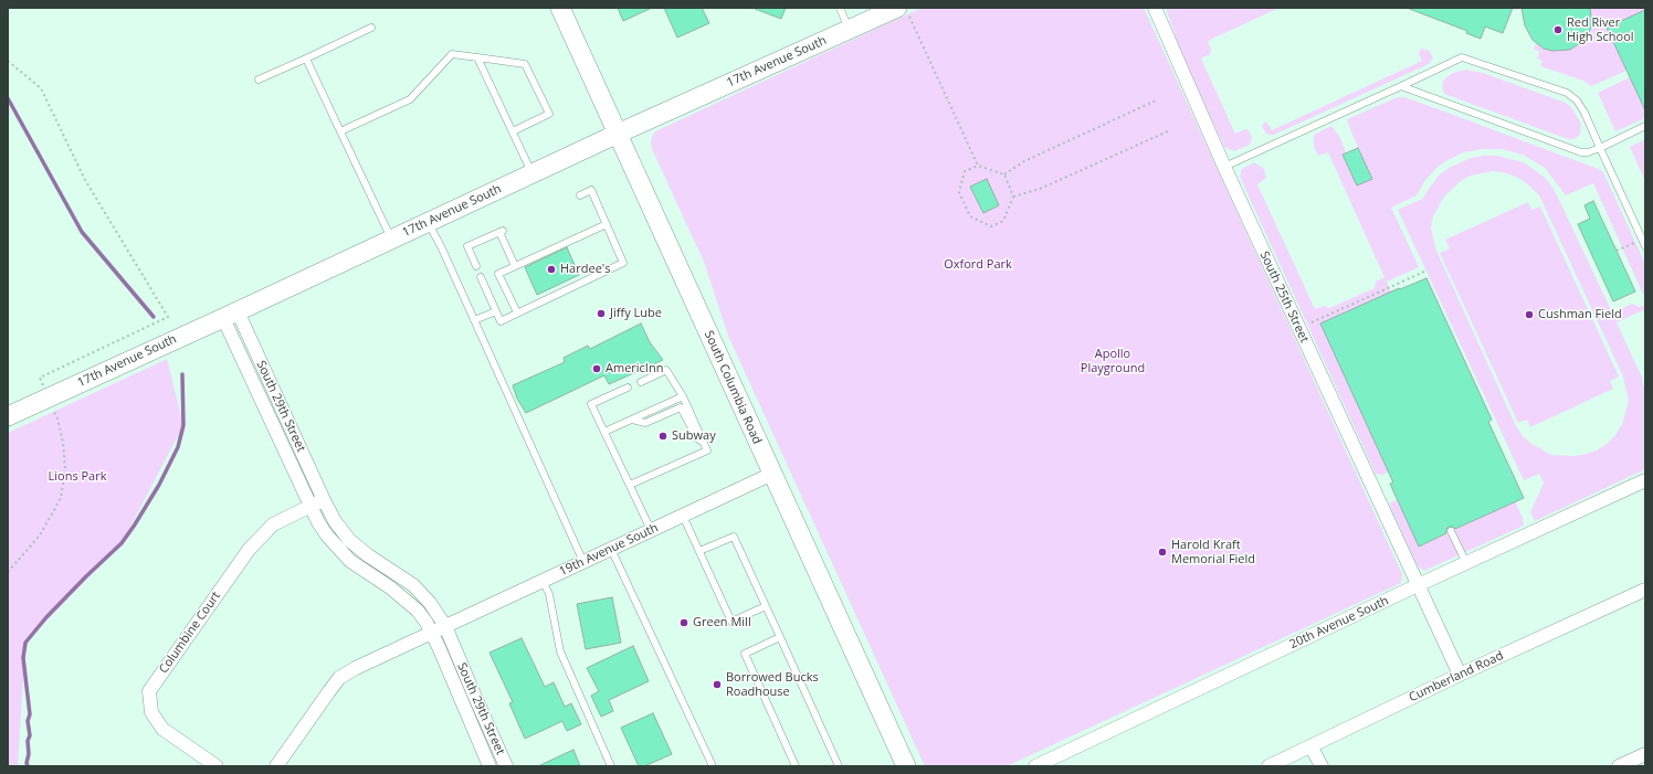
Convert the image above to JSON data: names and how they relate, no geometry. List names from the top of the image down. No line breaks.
{"streets":{"street":["17th Avenue South","South 25th Street","South Columbia Road","South 29th Street","19th Avenue South","20th Avenue South","Columbine Court","Cumberland Road"]},"crossings":[["17th Avenue South","South Columbia Road"],["17th Avenue South","South 29th Street"],["South 25th Street","20th Avenue South"],["South 25th Street","Cumberland Road"],["South Columbia Road","19th Avenue South"],["South 29th Street","19th Avenue South"],["South 29th Street","Columbine Court"]],"parks":["Oxford Park","Apollo Playground","Lions Park"],"places":["Red River High School","Hardee's","Jiffy Lube","Cushman Field","AmericInn","Subway","Harold Kraft Memorial Field","Green Mill","Borrowed Bucks Roadhouse"]}
